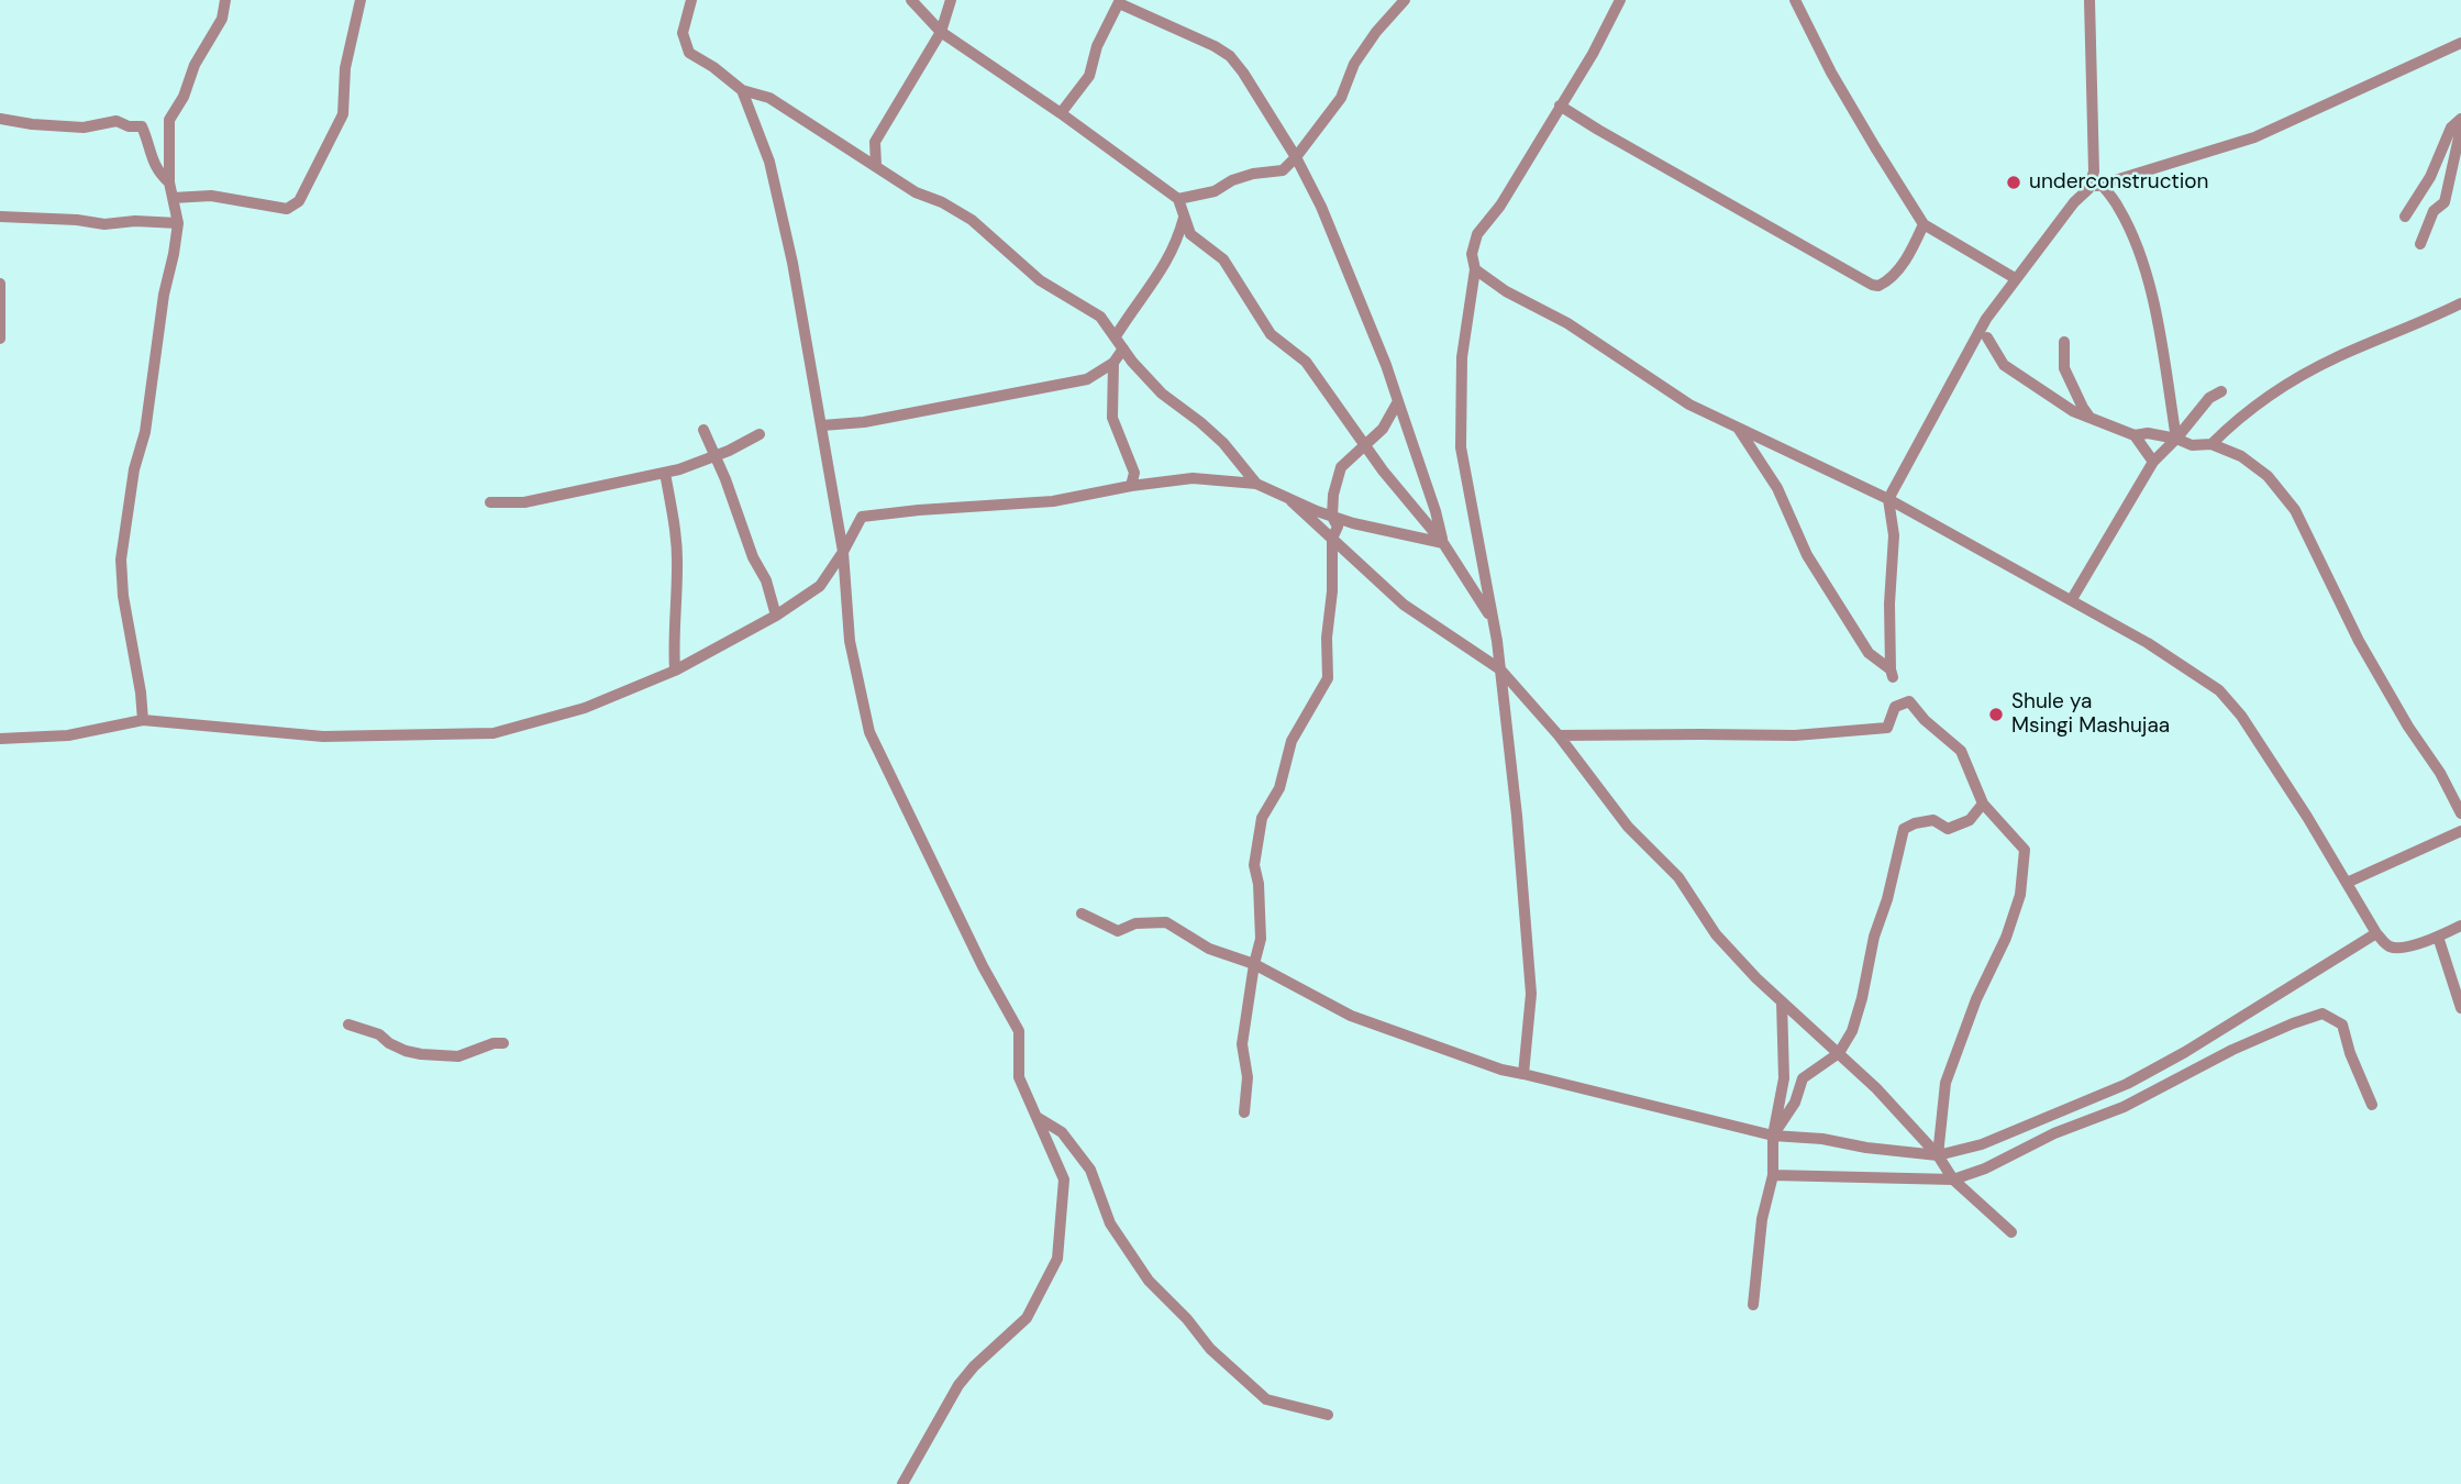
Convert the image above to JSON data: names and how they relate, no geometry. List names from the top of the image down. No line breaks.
{"places":["underconstruction","Shule ya Msingi Mashujaa"]}
